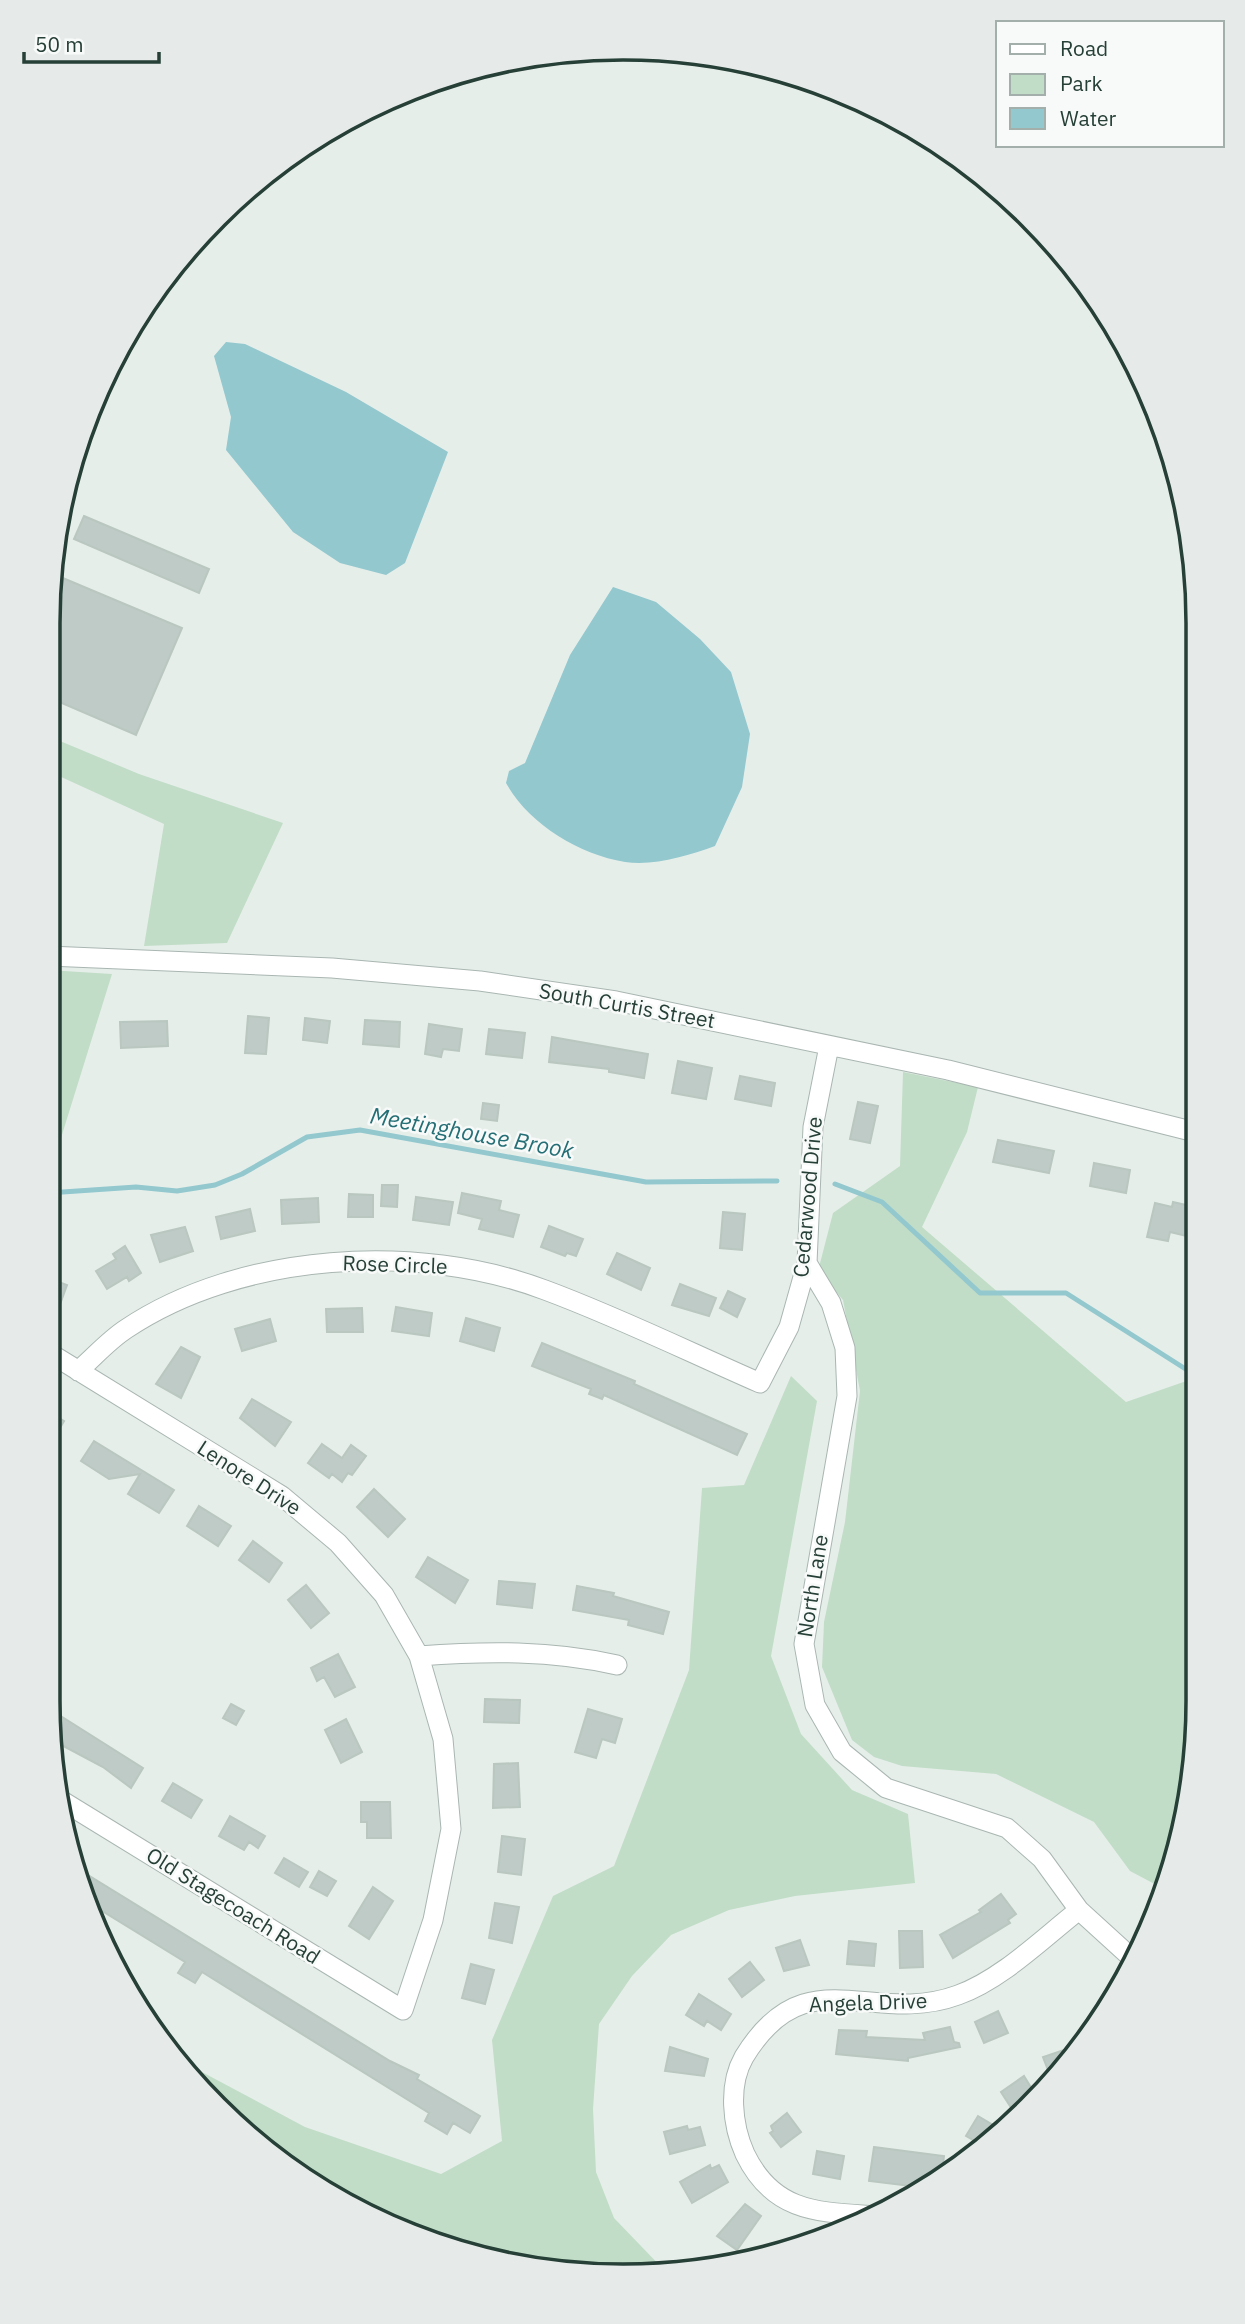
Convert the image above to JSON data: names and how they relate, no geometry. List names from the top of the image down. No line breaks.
{"streets":{"street":["South Curtis Street","Cedarwood Drive","Rose Circle","Lenore Drive","North Lane","Old Stagecoach Road","Angela Drive"]},"crossings":[["South Curtis Street","Cedarwood Drive"],["Cedarwood Drive","Rose Circle"],["Cedarwood Drive","North Lane"],["Rose Circle","Lenore Drive"],["Lenore Drive","Old Stagecoach Road"],["North Lane","Angela Drive"]],"water":["Meetinghouse Brook"],"legend":["Road","Park","Water"],"scale_bar":"50 m"}
